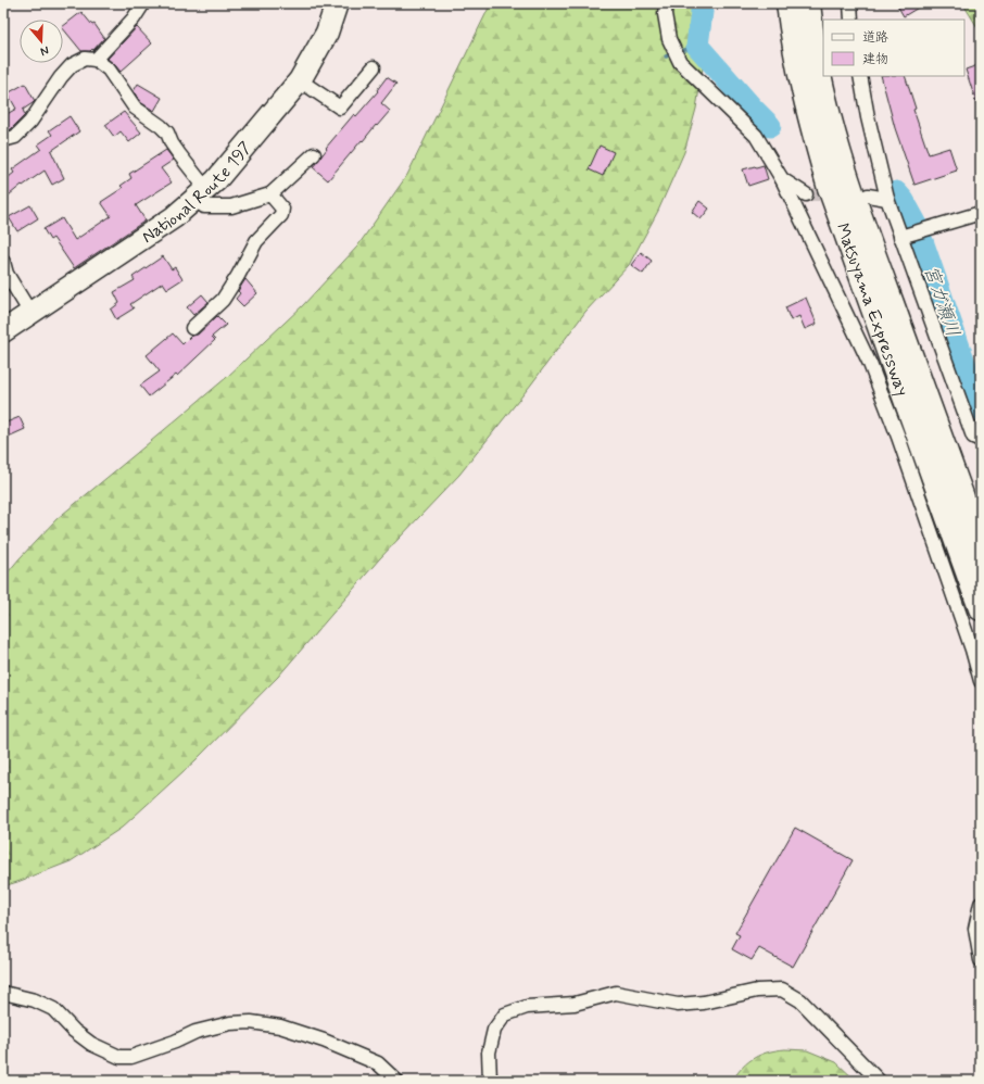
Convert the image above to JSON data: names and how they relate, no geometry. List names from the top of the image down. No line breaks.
{"streets":{"highway":["National Route 197","Matsuyama Expressway"]},"water":["宮ガ瀬川"],"legend":["道路","建物"],"north":"bottom"}
